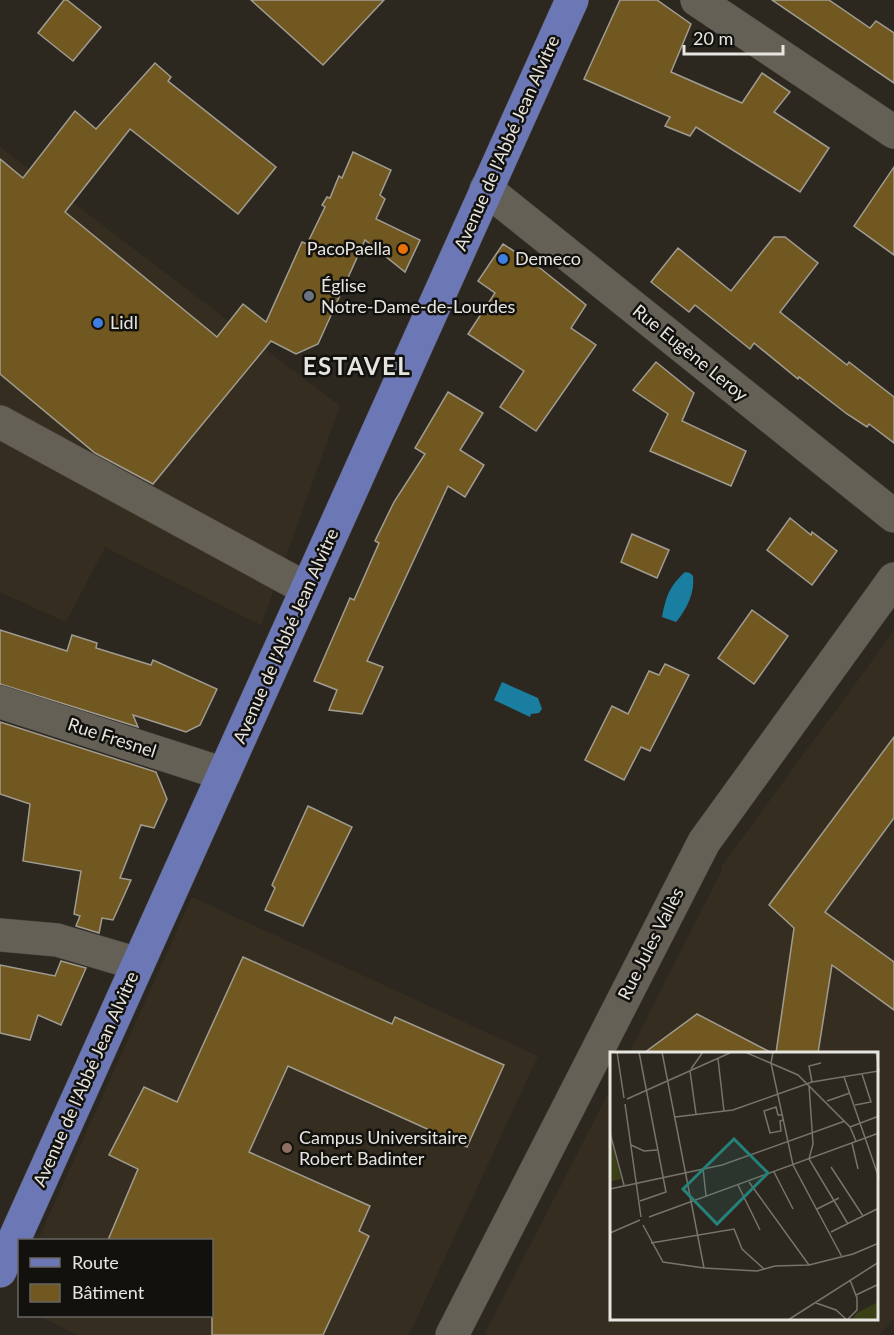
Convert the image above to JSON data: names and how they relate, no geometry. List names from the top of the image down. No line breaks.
{"streets":{"main road":["Avenue de l'Abbé Jean Alvitre"],"street":["Rue Eugène Leroy","Rue Fresnel","Rue Jules Vallès"]},"crossings":[["Avenue de l'Abbé Jean Alvitre","Rue Eugène Leroy"],["Avenue de l'Abbé Jean Alvitre","Rue Fresnel"]],"districts":["ESTAVEL"],"places":["PacoPaella","Demeco","Église Notre-Dame-de-Lourdes","Lidl","Campus Universitaire Robert Badinter"],"legend":["Route","Bâtiment"],"scale_bar":"20 m"}
